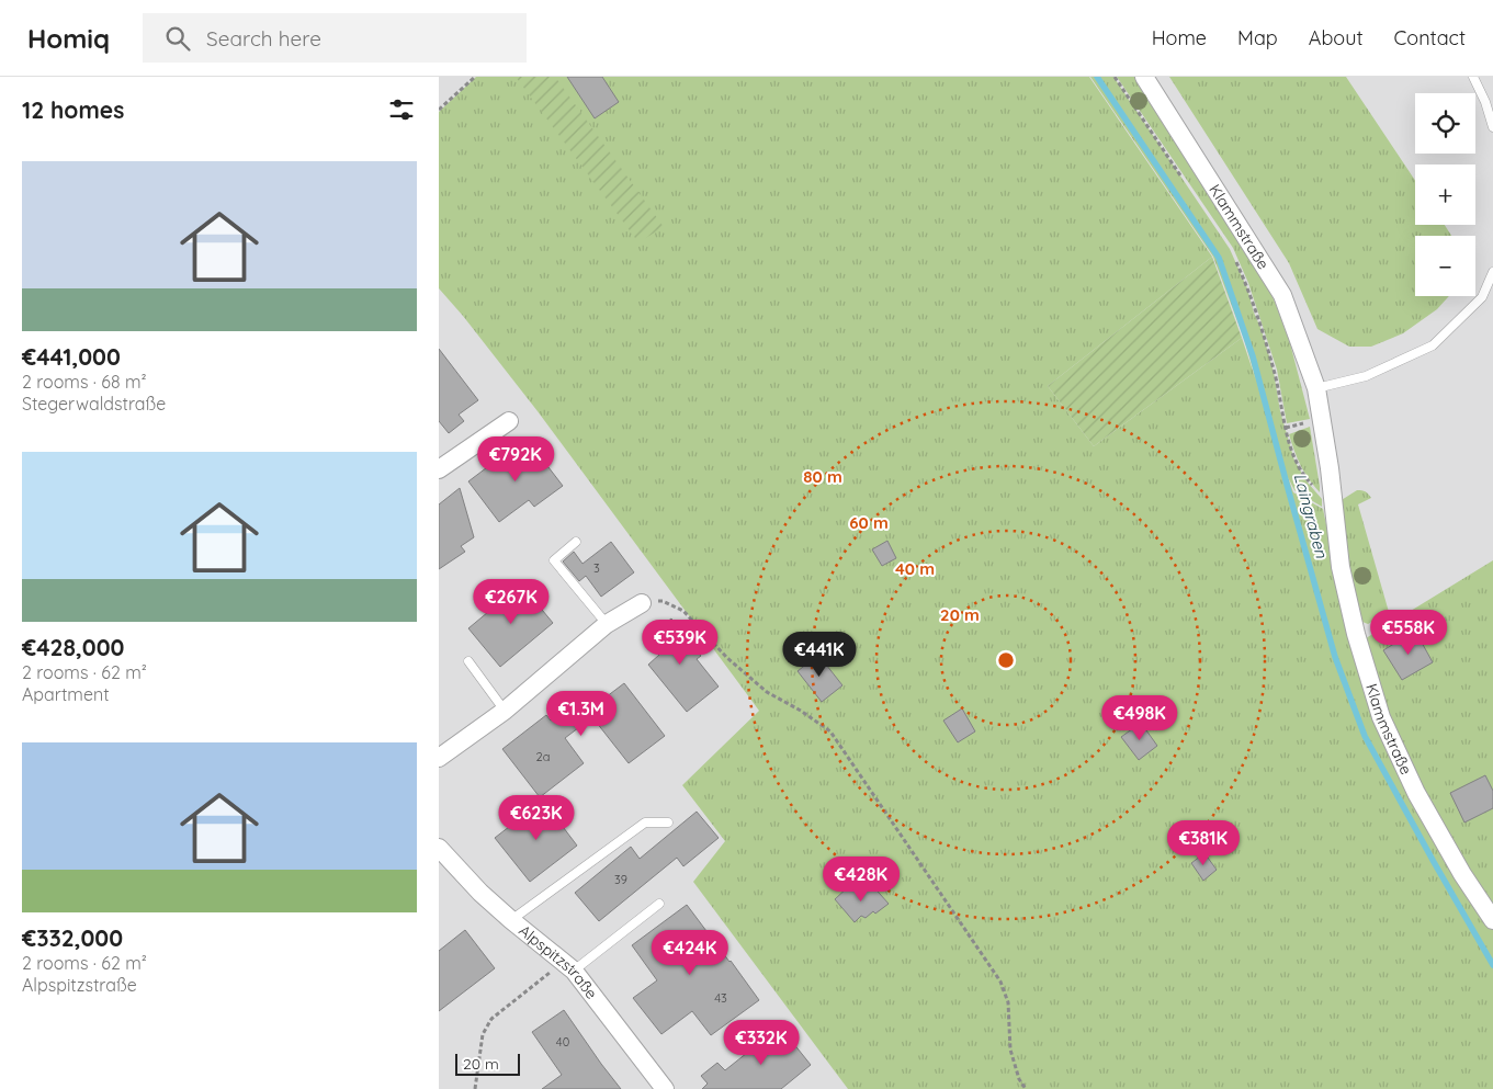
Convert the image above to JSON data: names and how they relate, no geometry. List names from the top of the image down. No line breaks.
{"streets":{"street":["Klammstraße","Alpspitzstraße"]},"water":["Laingraben"],"house_numbers":["3","2a","39","43","40"],"scale_bar":"20 m","page":{"header":"Homiq","search":"Search here","nav":["Home","Map","About","Contact"],"heading":"12 homes","map_buttons":["+","−"],"list":[{"name":"€441,000","note":"2 rooms · 68 m² · Stegerwaldstraße"},{"name":"€428,000","note":"2 rooms · 62 m² · Apartment"},{"name":"€332,000","note":"2 rooms · 62 m² · Alpspitzstraße"}],"price":["€792K","€267K","€558K","€539K","€441K","€1.3M","€498K","€623K","€381K","€428K","€424K","€332K"],"scale":"20 m"},"rings":["80 m","60 m","40 m","20 m"]}
